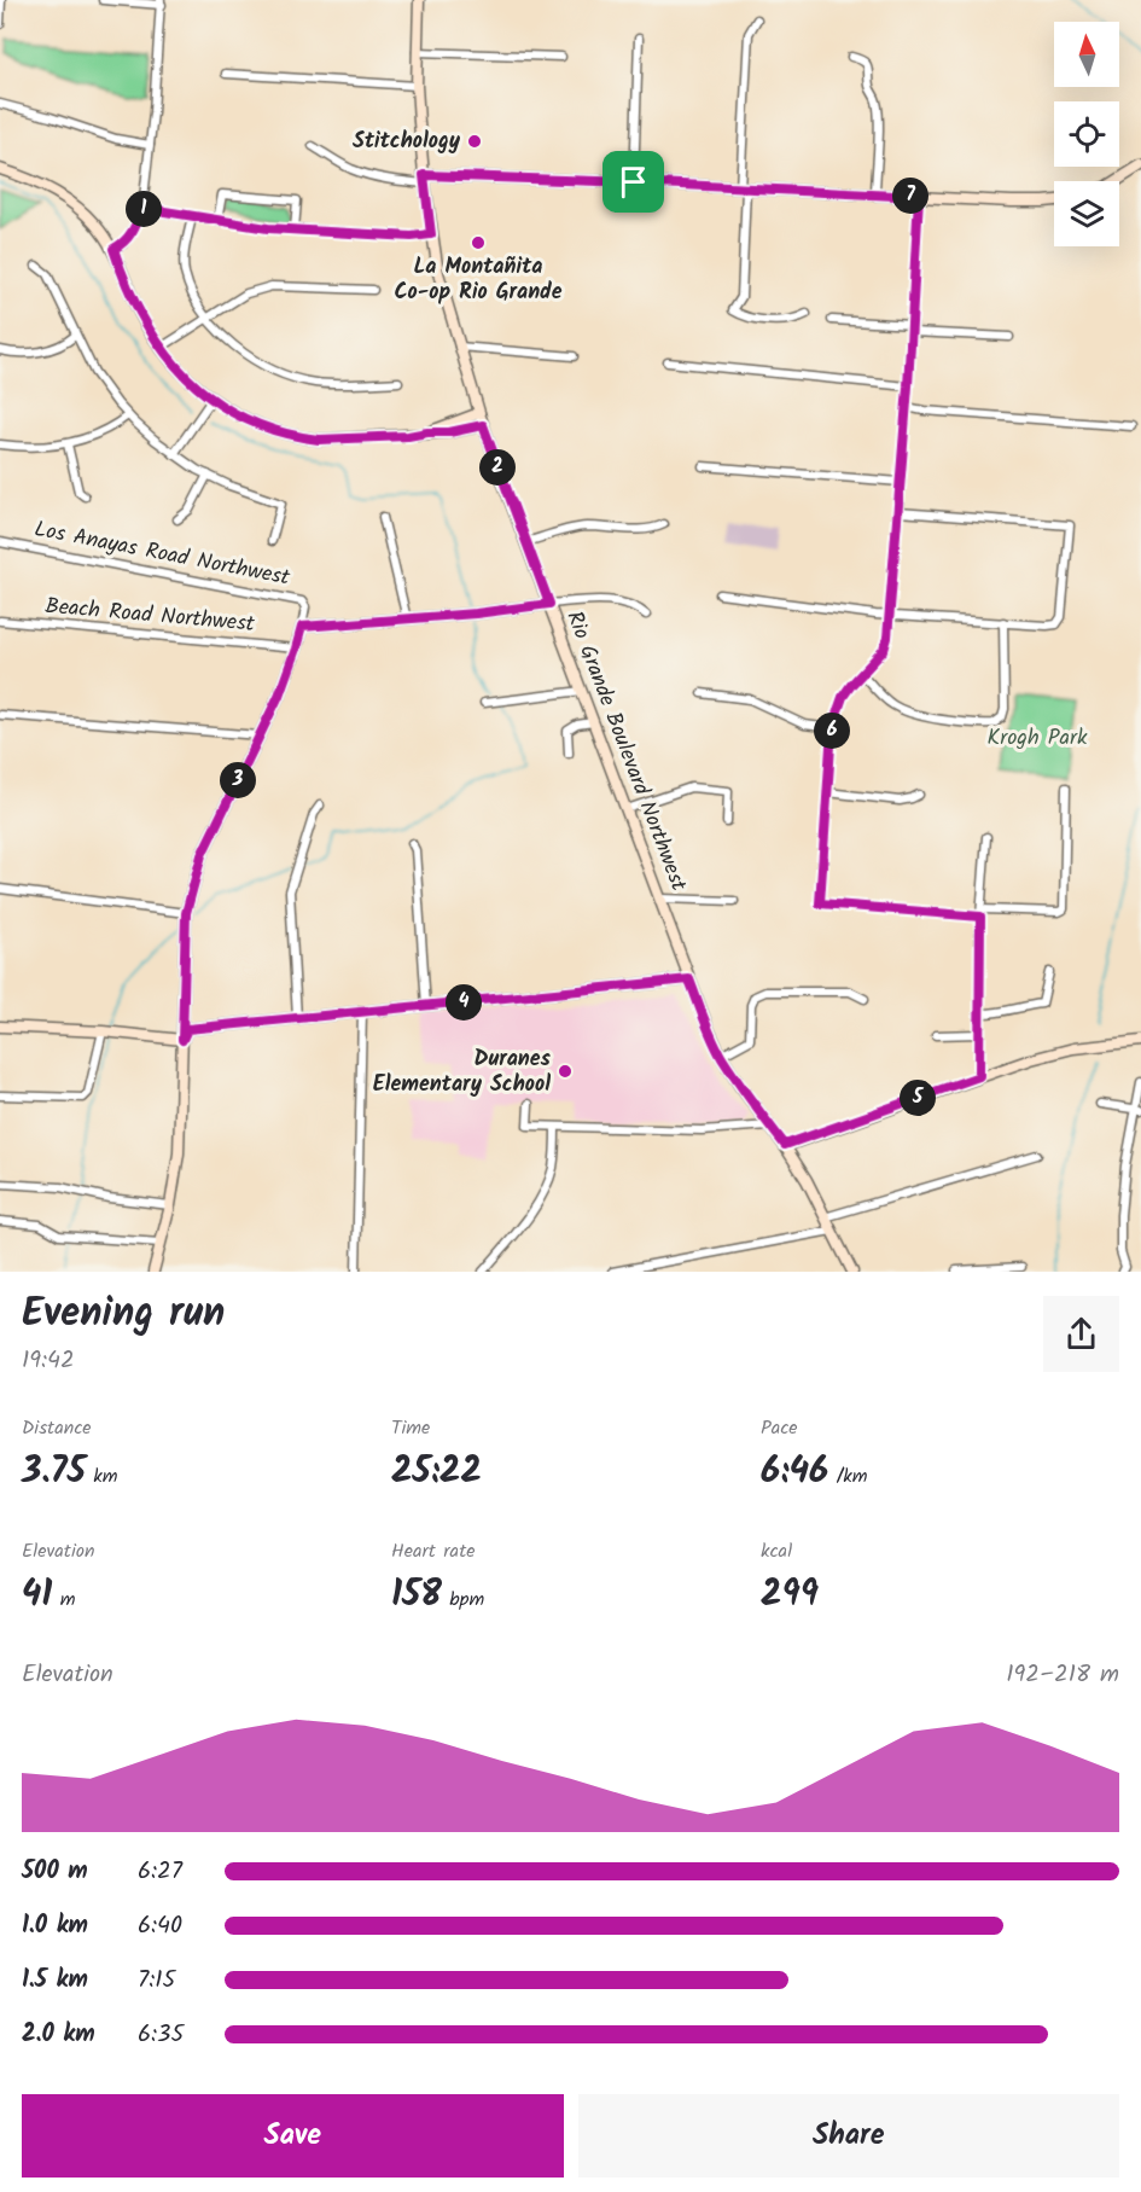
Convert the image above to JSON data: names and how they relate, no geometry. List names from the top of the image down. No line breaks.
{"streets":{"street":["Los Anayas Road Northwest","Beach Road Northwest","Rio Grande Boulevard Northwest"]},"parks":["Krogh Park"],"places":["Stitchology","La Montañita Co-op Rio Grande","Duranes Elementary School"],"north":"top","page":{"pins":["7","1","2","6","3","4","5"],"heading":["Evening run","19:42"],"stats":[["Distance","3.75 km"],["Time","25:22"],["Pace","6:46 /km"],["Elevation","41 m"],["Heart rate","158 bpm"],["kcal","299"]],"chart":["Elevation","192–218 m"],"list":[{"name":"500 m","note":"6:27"},{"name":"1.0 km","note":"6:40"},{"name":"1.5 km","note":"7:15"},{"name":"2.0 km","note":"6:35"}],"buttons":["Save","Share"]}}
